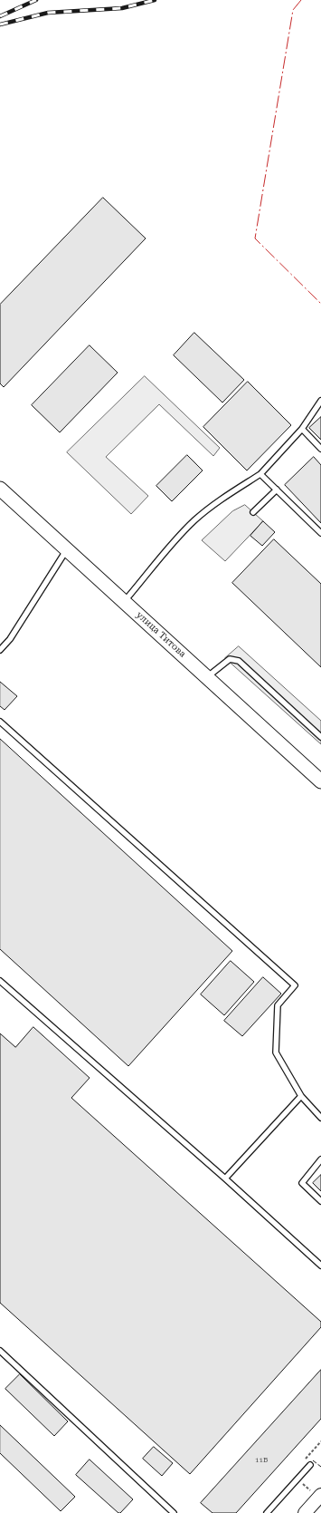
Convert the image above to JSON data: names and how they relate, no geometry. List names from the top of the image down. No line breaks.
{"streets":{"main road":["улица Титова"]},"house_numbers":["11Б"]}
